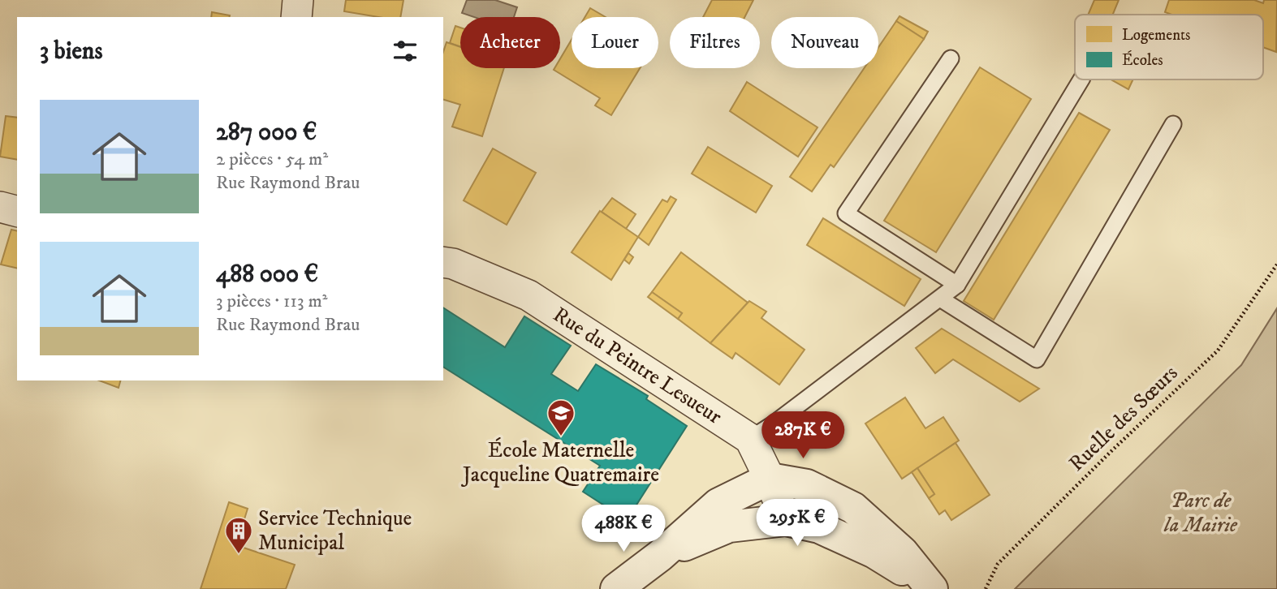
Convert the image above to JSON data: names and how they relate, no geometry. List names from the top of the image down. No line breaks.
{"streets":{"street":["Rue du Peintre Lesueur"],"path":["Ruelle des Sœurs"]},"parks":["Parc de la Mairie"],"places":{"school or university":["École Maternelle Jacqueline Quatremaire"],"building":["Service Technique Municipal"]},"legend":["Logements","Écoles"],"page":{"chip":["Acheter","Louer","Filtres","Nouveau"],"heading":"3 biens","list":[{"name":"287 000 €","note":"2 pièces · 54 m² · Rue Raymond Brau"},{"name":"488 000 €","note":"3 pièces · 113 m² · Rue Raymond Brau"}],"price":["287K €","295K €","488K €"]}}
